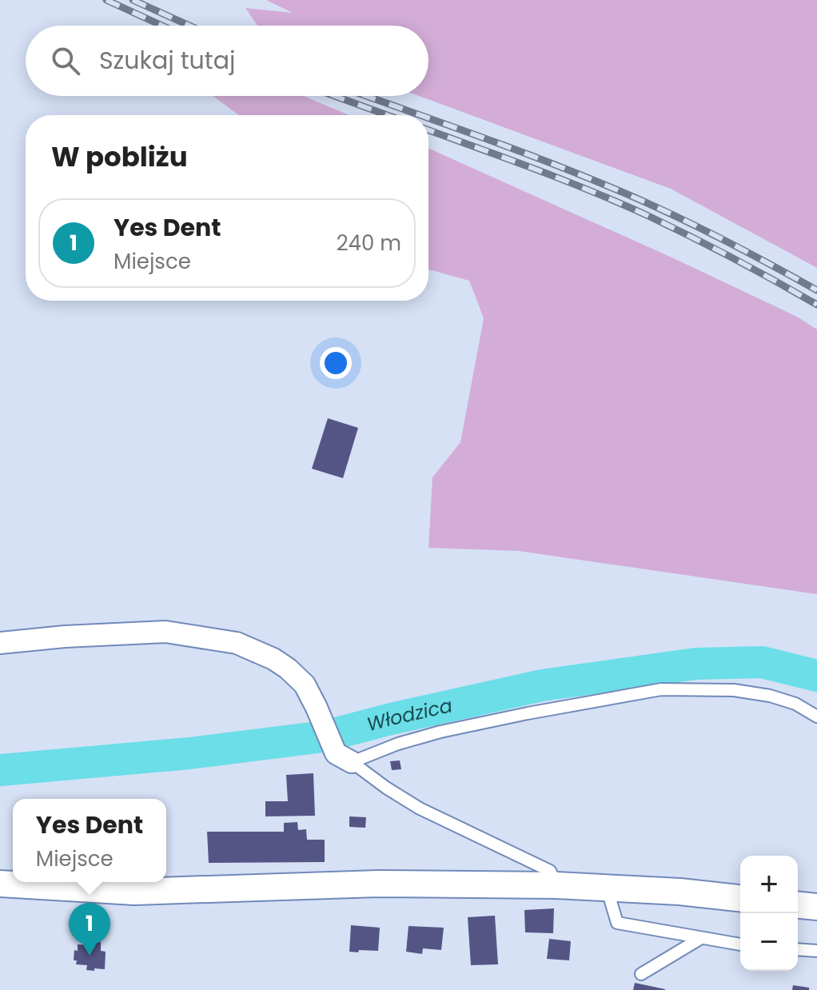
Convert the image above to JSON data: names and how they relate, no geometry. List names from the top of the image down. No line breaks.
{"water":["Włodzica"],"page":{"search":"Szukaj tutaj","heading":"W pobliżu","list":[{"mark":"1","name":"Yes Dent","note":"Miejsce","value":"240 m"}],"popup":["Yes Dent","Miejsce"],"map_buttons":["+","−"],"pins":"1"}}
